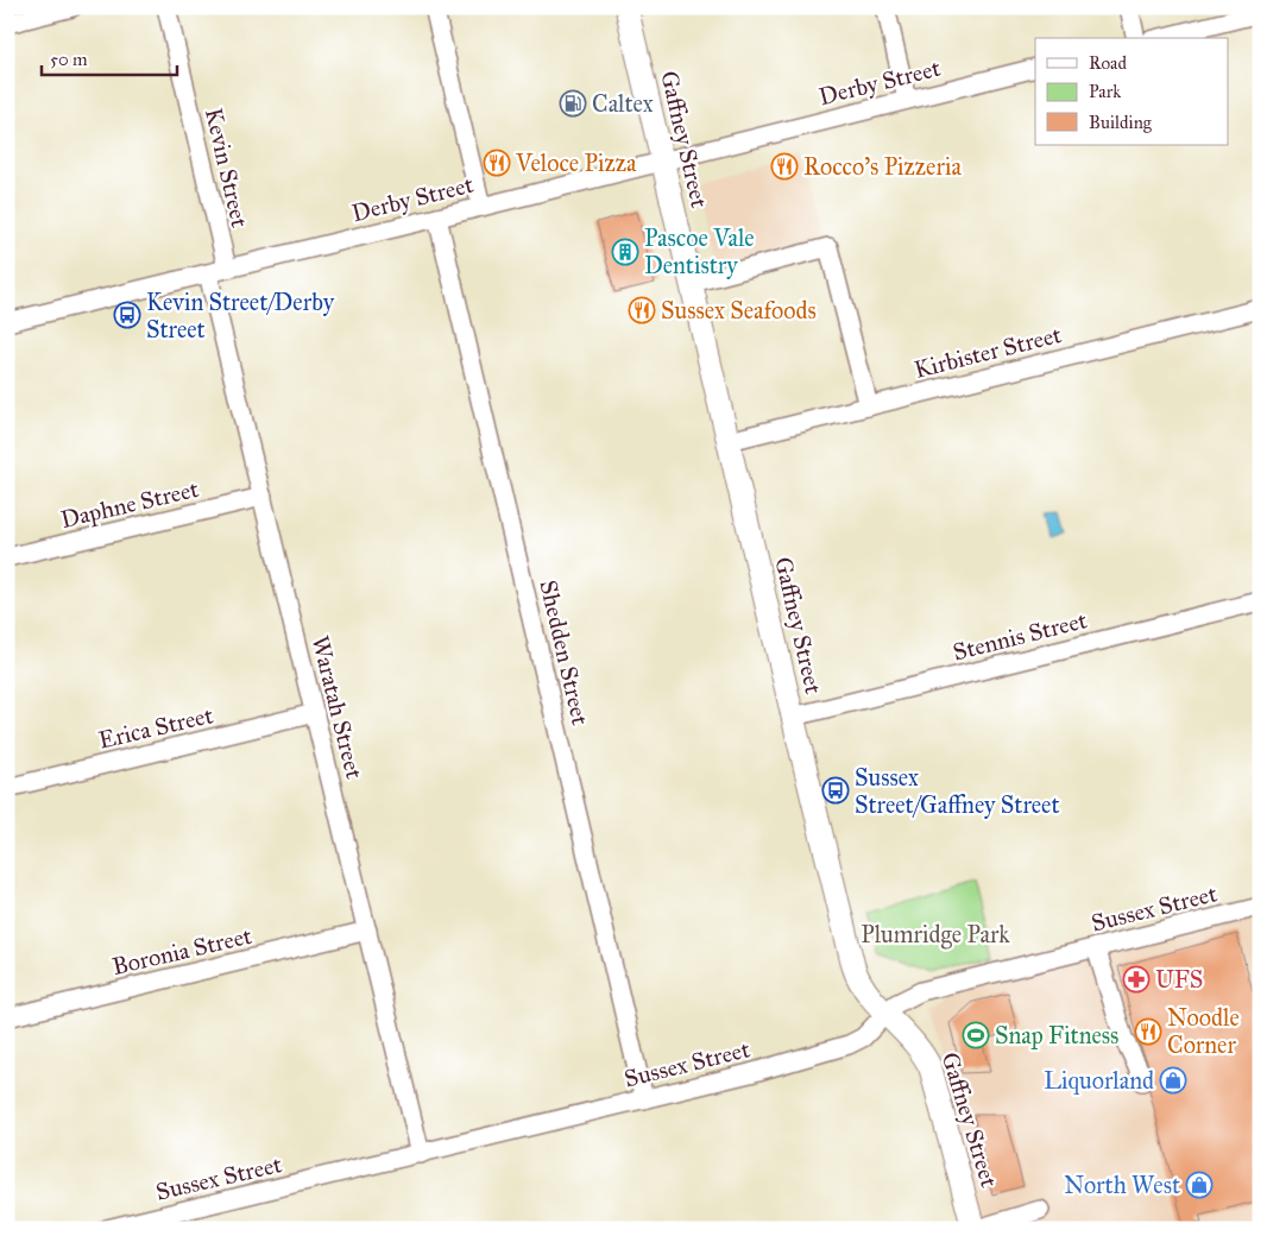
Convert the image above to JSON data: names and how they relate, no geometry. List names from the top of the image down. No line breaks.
{"streets":{"main road":["Gaffney Street"],"street":["Derby Street","Kevin Street","Kirbister Street","Daphne Street","Stennis Street","Shedden Street","Waratah Street","Erica Street","Sussex Street","Boronia Street"]},"crossings":[["Derby Street","Gaffney Street"],["Derby Street","Kevin Street"],["Derby Street","Shedden Street"],["Derby Street","Waratah Street"],["Gaffney Street","Kirbister Street"],["Gaffney Street","Stennis Street"],["Gaffney Street","Sussex Street"],["Daphne Street","Waratah Street"],["Shedden Street","Sussex Street"],["Waratah Street","Erica Street"],["Waratah Street","Sussex Street"],["Waratah Street","Boronia Street"]],"parks":["Plumridge Park"],"places":{"fuel station":["Caltex"],"restaurant":["Veloce Pizza","Rocco's Pizzeria","Sussex Seafoods","Noodle Corner"],"building":["Pascoe Vale Dentistry"],"bus stop":["Kevin Street/Derby Street","Sussex Street/Gaffney Street"],"pharmacy":["UFS"],"sports":["Snap Fitness"],"shop":["Liquorland","North West"]},"legend":["Road","Park","Building"],"scale_bar":"50 m"}
